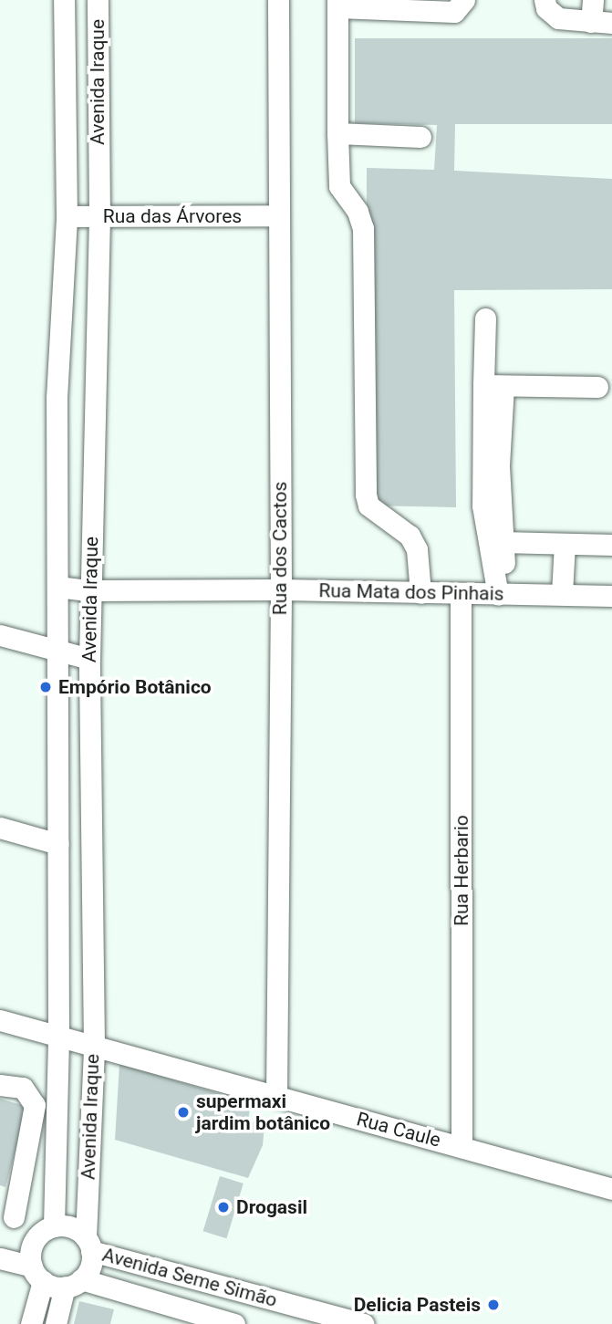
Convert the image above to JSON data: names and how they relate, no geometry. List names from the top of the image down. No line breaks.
{"streets":{"street":["Avenida Iraque","Rua das Árvores","Rua dos Cactos","Rua Mata dos Pinhais","Rua Herbario","Rua Caule","Avenida Seme Simão"]},"crossings":[["Avenida Iraque","Rua das Árvores"],["Avenida Iraque","Rua Mata dos Pinhais"],["Avenida Iraque","Rua Caule"],["Avenida Iraque","Avenida Seme Simão"],["Rua das Árvores","Rua dos Cactos"],["Rua dos Cactos","Rua Mata dos Pinhais"],["Rua dos Cactos","Rua Caule"],["Rua Mata dos Pinhais","Rua Herbario"],["Rua Herbario","Rua Caule"]],"places":["Empório Botânico","supermaxi jardim botânico","Drogasil","Delicia Pasteis"]}
